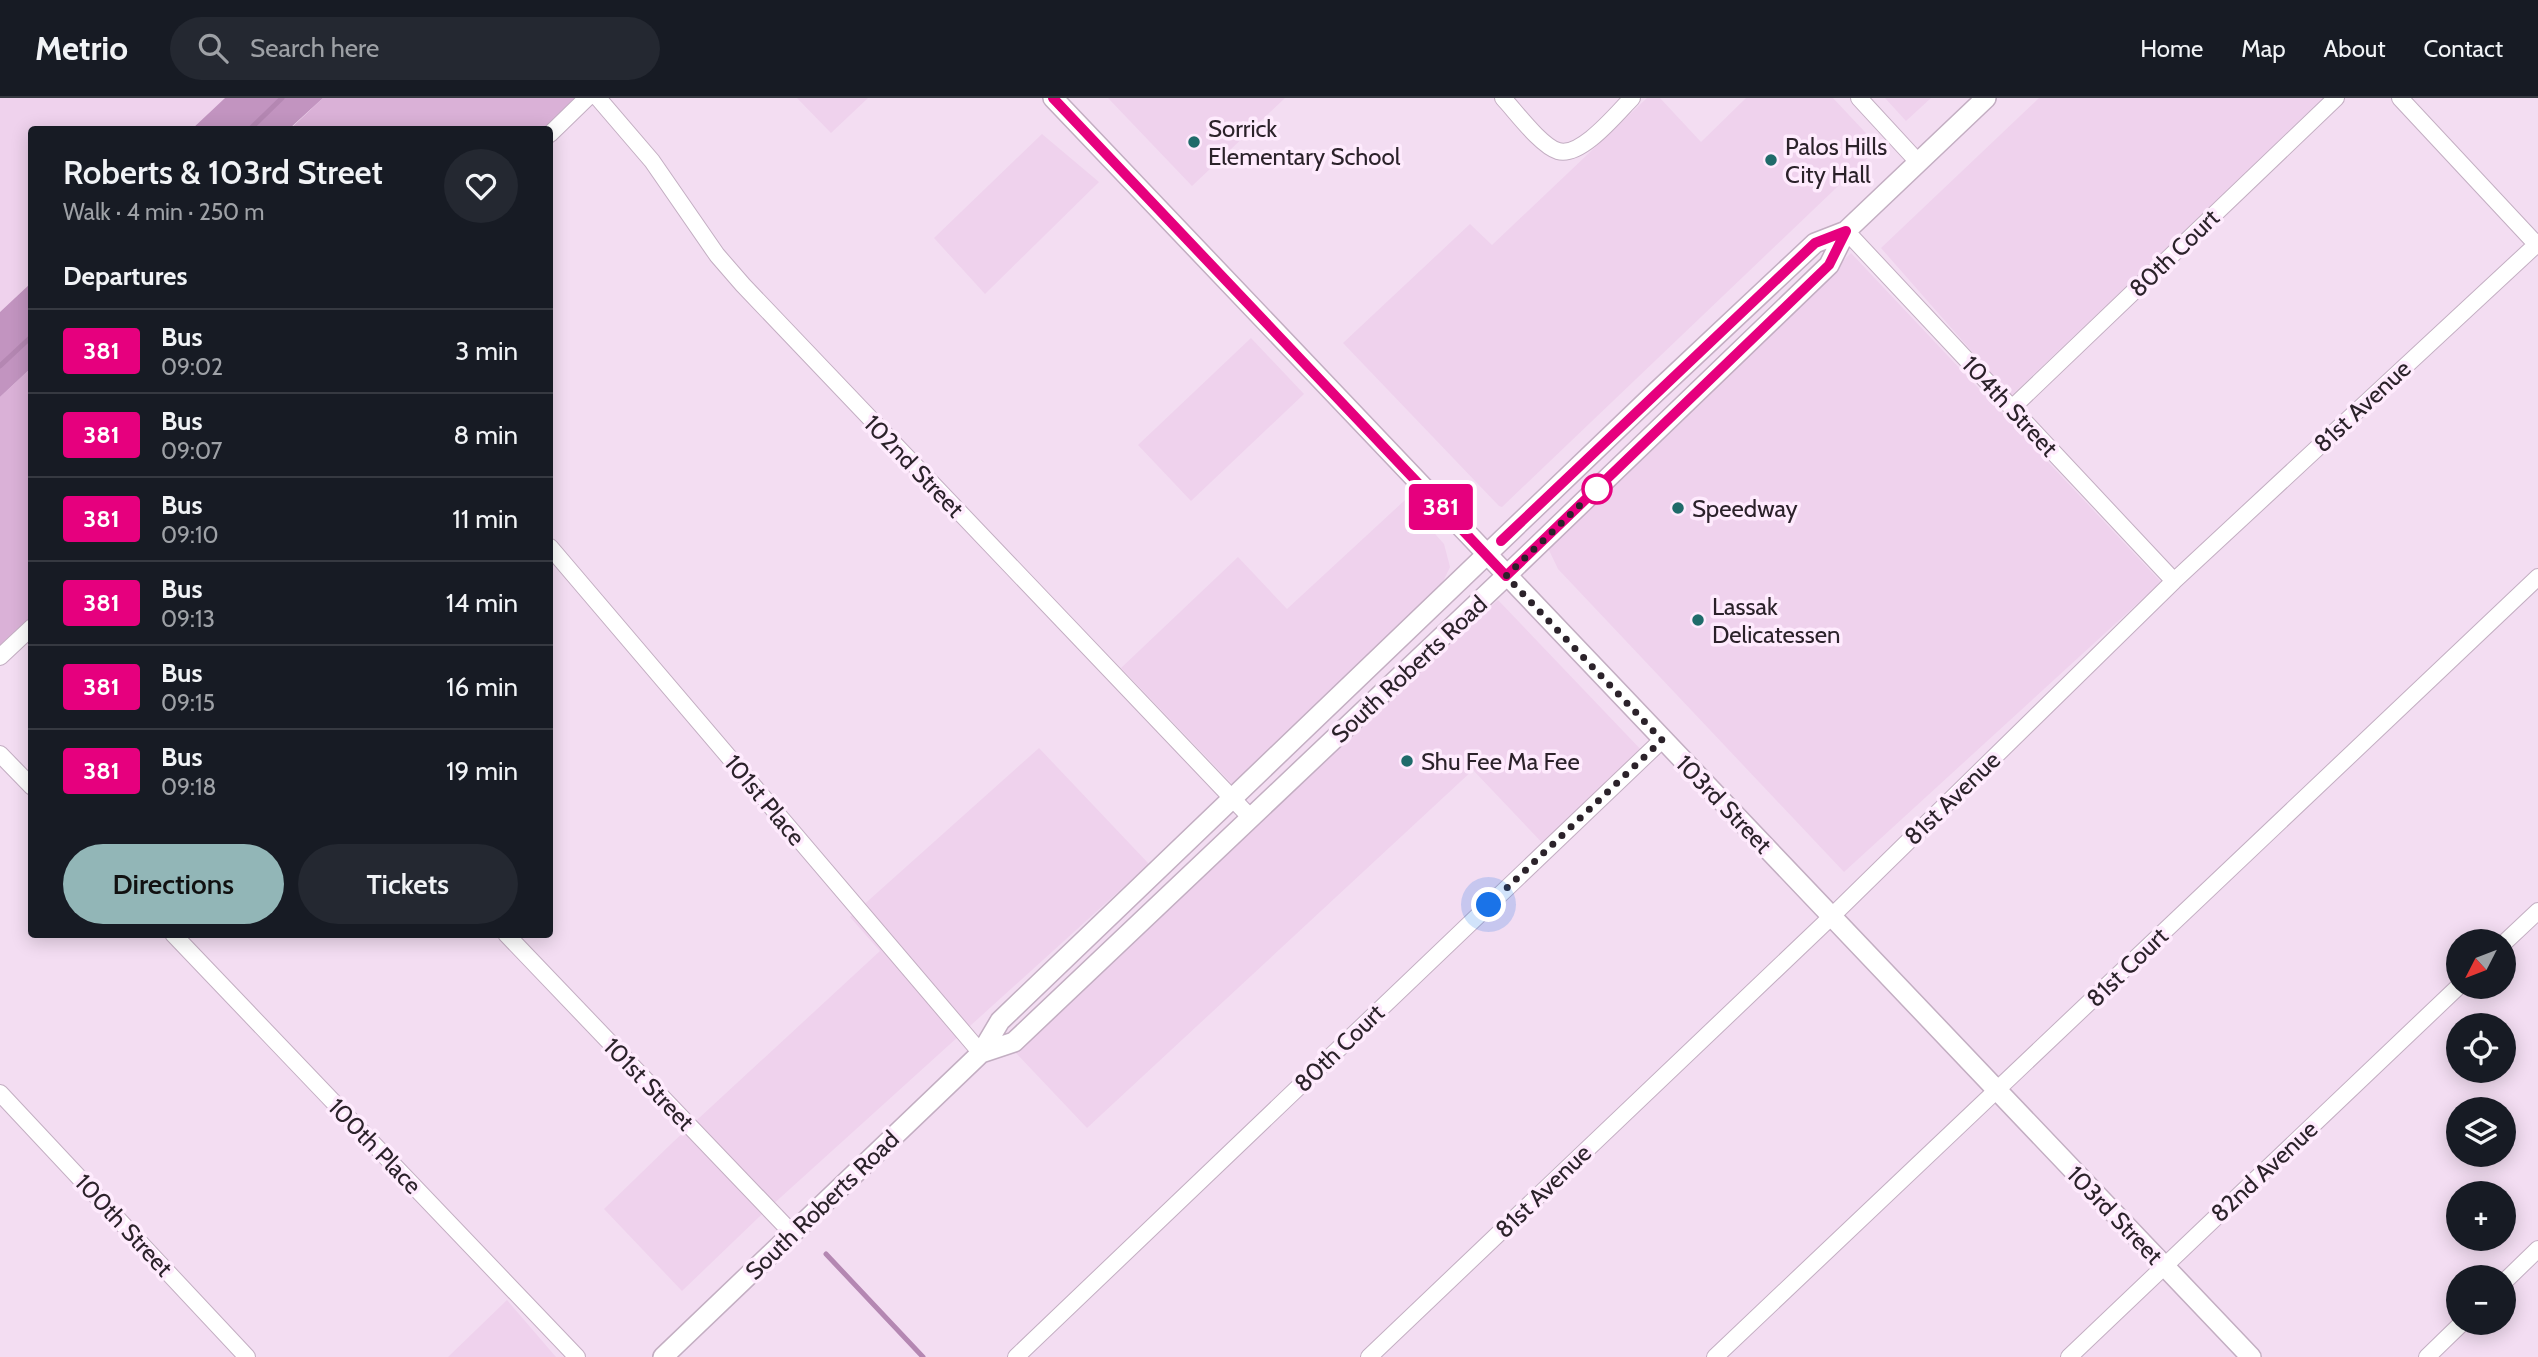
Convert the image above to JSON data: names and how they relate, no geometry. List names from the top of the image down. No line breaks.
{"streets":{"street":["80th Court","104th Street","81st Avenue","102nd Street","South Roberts Road","101st Place","103rd Street","81st Court","101st Street","100th Place","82nd Avenue","100th Street"]},"crossings":[["80th Court","104th Street"],["80th Court","103rd Street"],["104th Street","81st Avenue"],["104th Street","South Roberts Road"],["81st Avenue","103rd Street"],["102nd Street","South Roberts Road"],["South Roberts Road","101st Place"],["South Roberts Road","103rd Street"],["South Roberts Road","101st Street"],["103rd Street","81st Court"],["103rd Street","82nd Avenue"]],"places":["Sorrick Elementary School","Palos Hills City Hall","Speedway","Lassak Delicatessen","Shu Fee Ma Fee"],"lines":["bus line 381"],"north":"bottom left","page":{"header":"Metrio","search":"Search here","nav":["Home","Map","About","Contact"],"on_map":"381","heading":[["Roberts & 103rd Street","Walk · 4 min · 250 m"],"Departures"],"list":[{"mark":"381","name":"Bus","note":"09:02","value":"3 min"},{"mark":"381","name":"Bus","note":"09:07","value":"8 min"},{"mark":"381","name":"Bus","note":"09:10","value":"11 min"},{"mark":"381","name":"Bus","note":"09:13","value":"14 min"},{"mark":"381","name":"Bus","note":"09:15","value":"16 min"},{"mark":"381","name":"Bus","note":"09:18","value":"19 min"}],"buttons":["Directions","Tickets"],"map_buttons":["+","−"]}}
